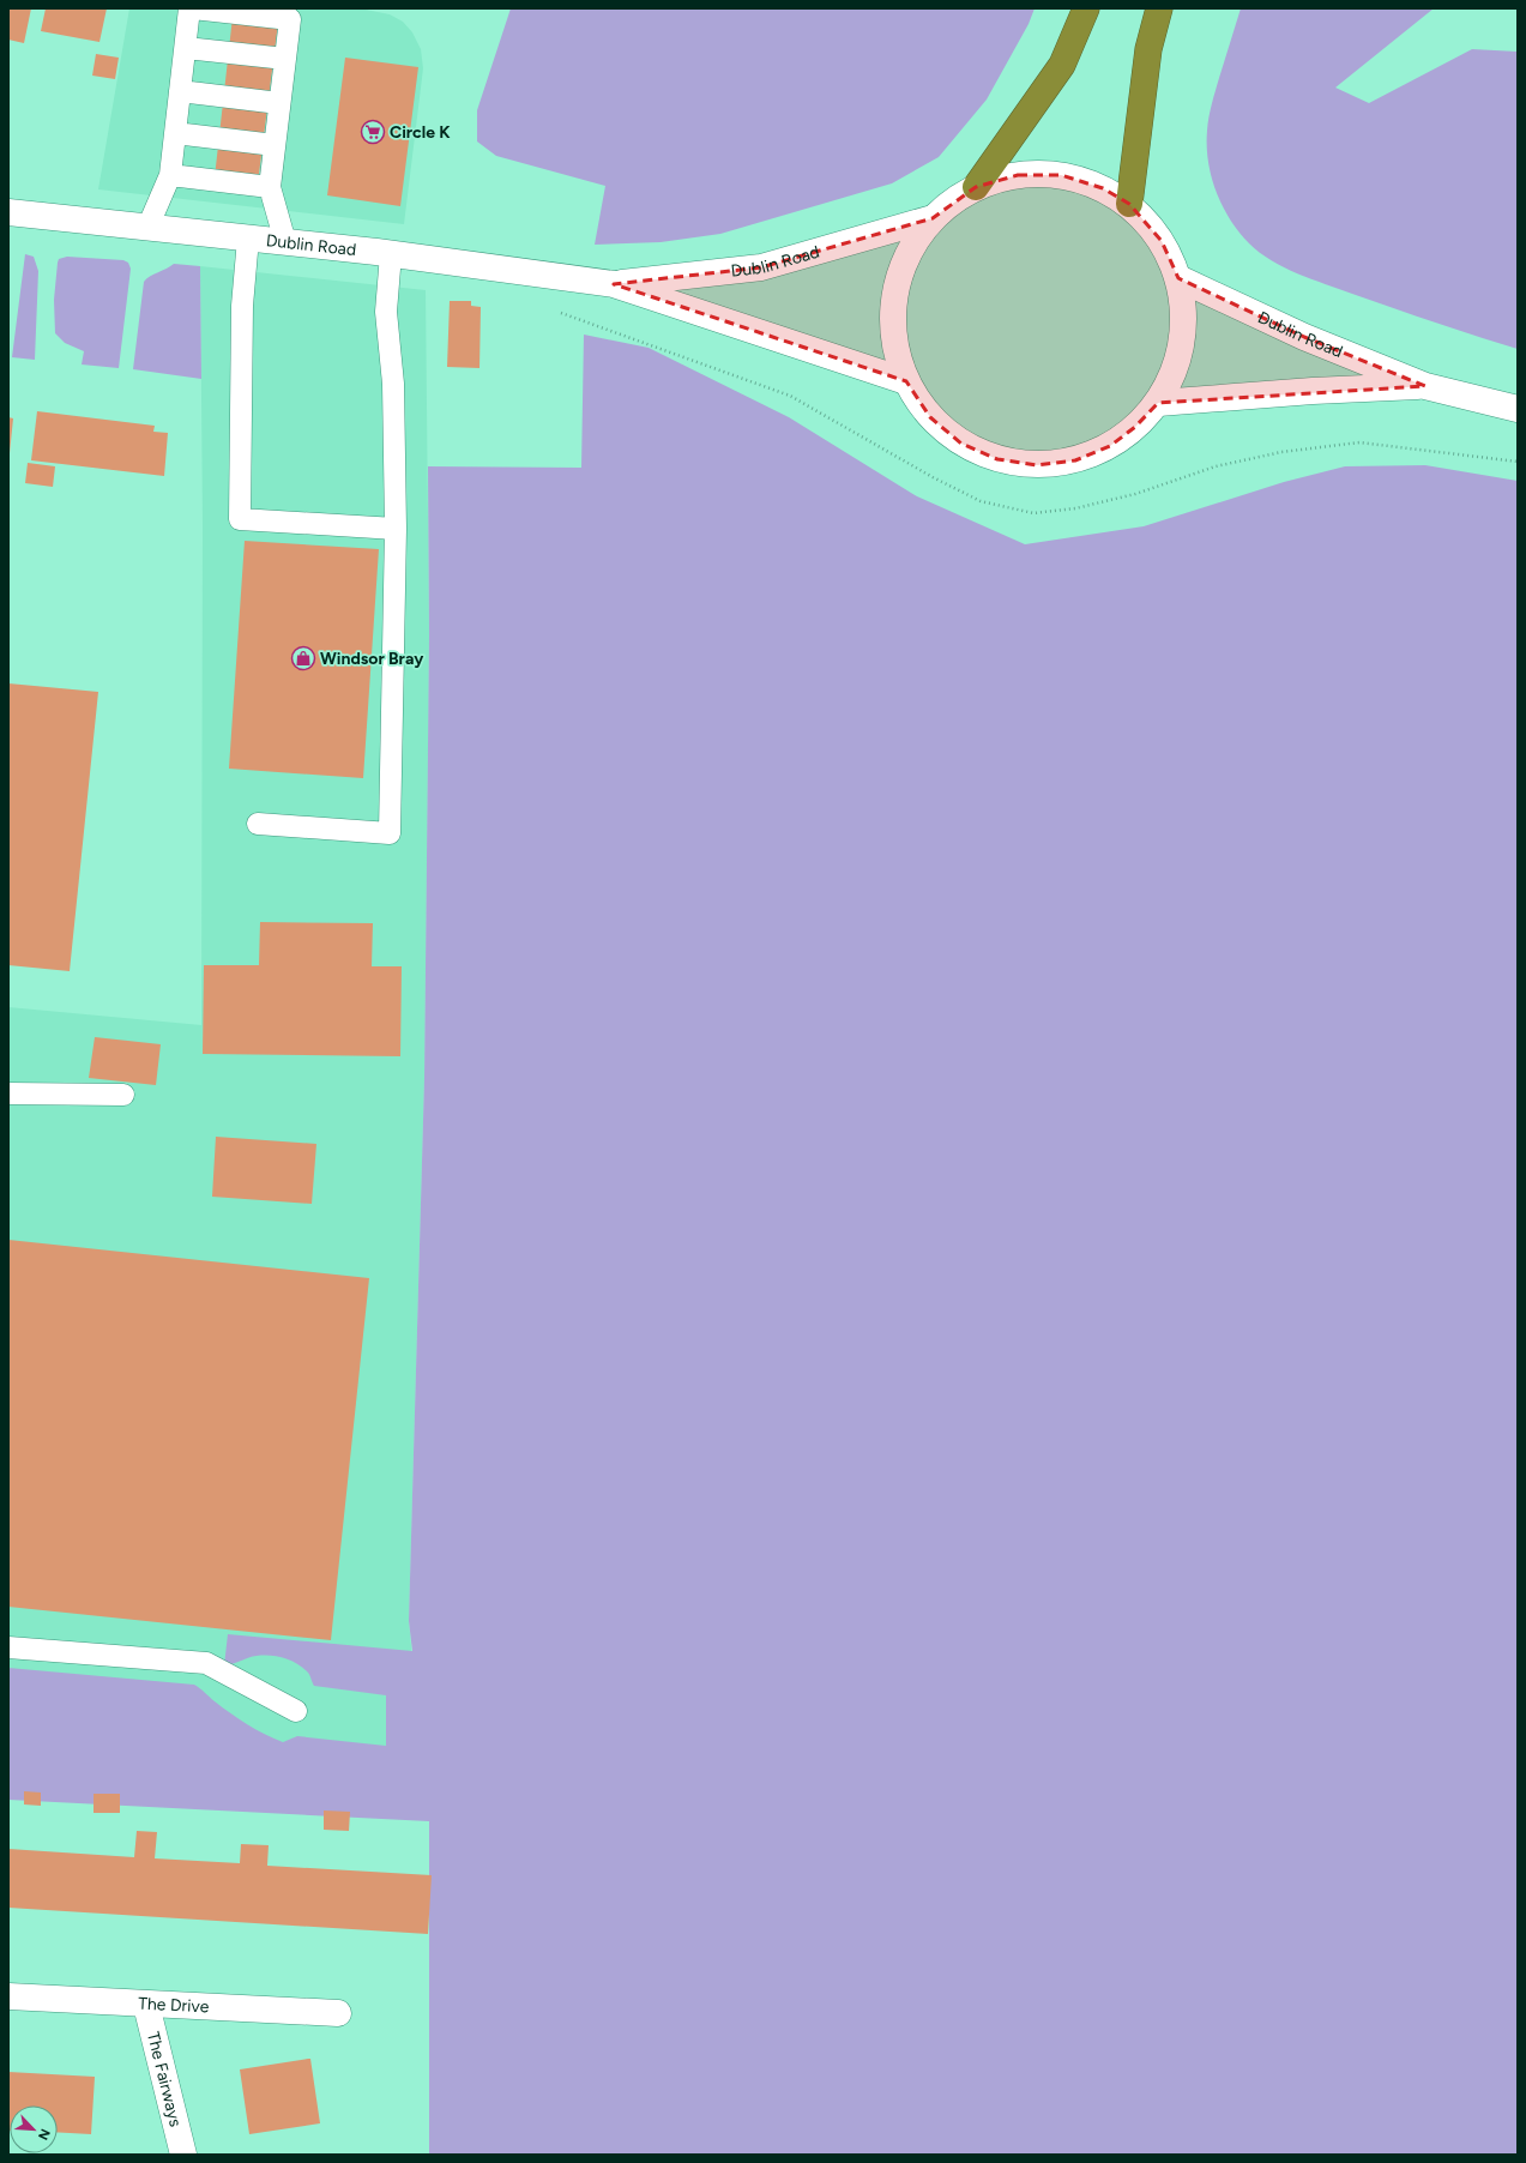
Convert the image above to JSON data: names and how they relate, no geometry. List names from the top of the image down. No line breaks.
{"streets":{"main road":["Dublin Road","The Drive","The Fairways"]},"crossings":[["The Drive","The Fairways"]],"places":{"supermarket":["Circle K"],"shop":["Windsor Bray"]},"north":"bottom right"}
